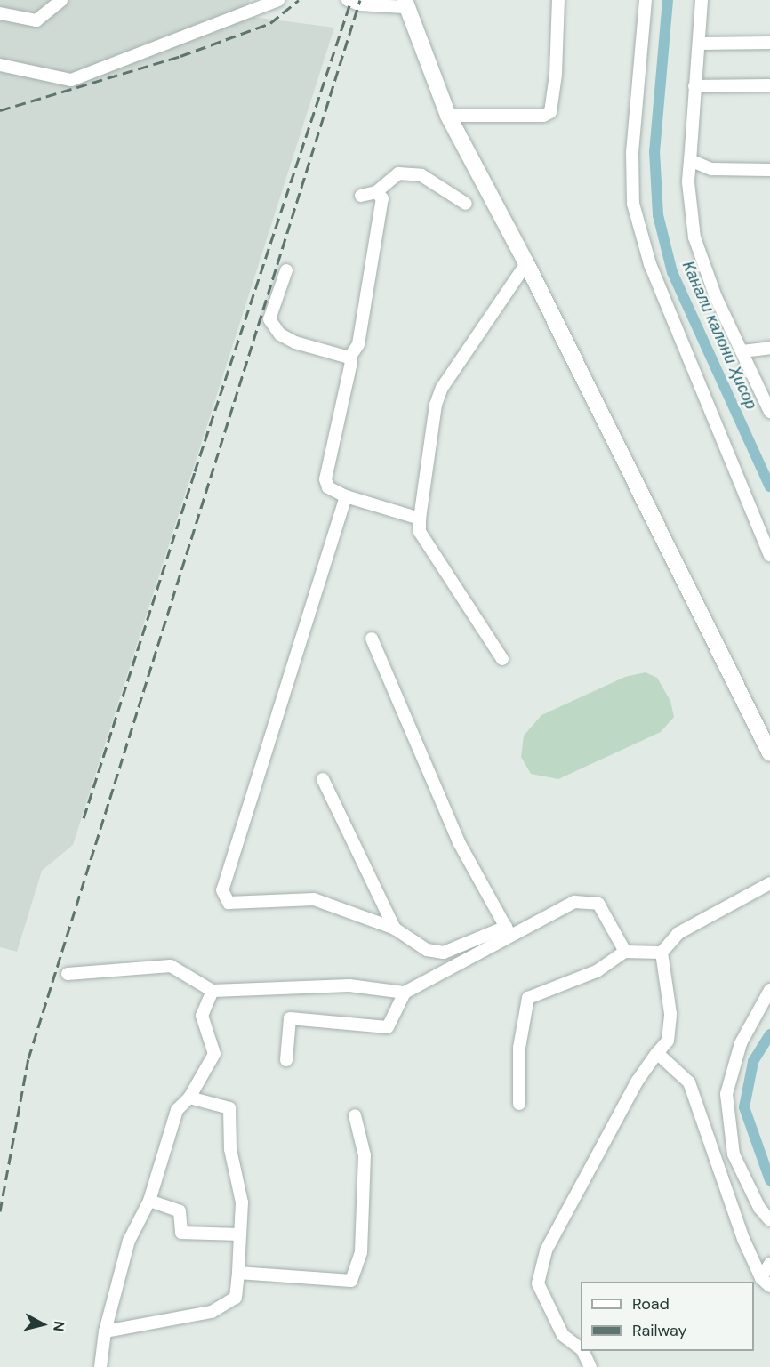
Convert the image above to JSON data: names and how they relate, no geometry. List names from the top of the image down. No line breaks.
{"water":["Канали калони Ҳисор"],"legend":["Road","Railway"],"north":"right"}
